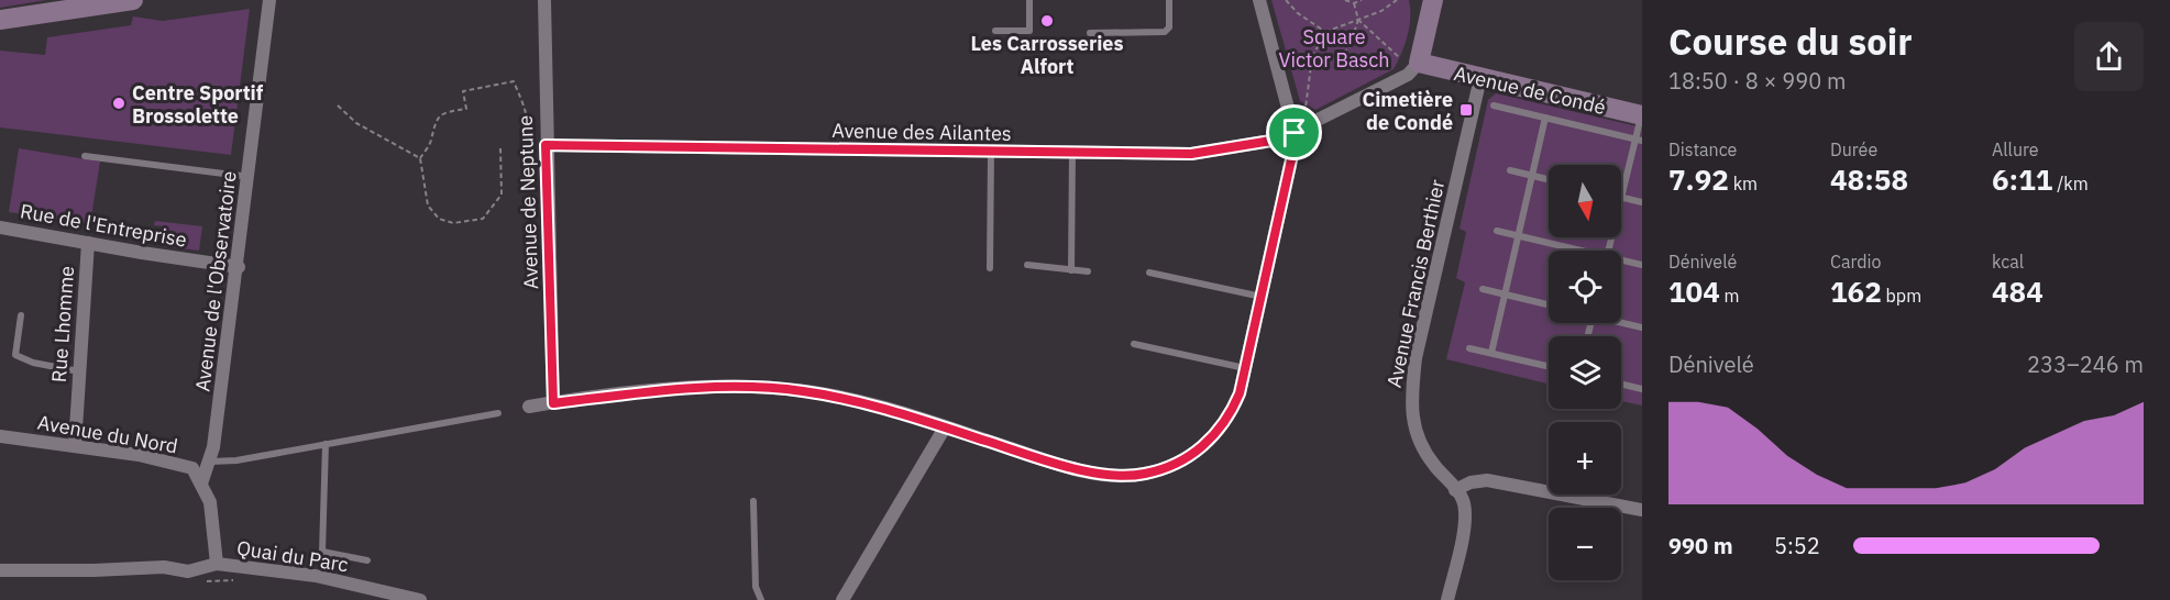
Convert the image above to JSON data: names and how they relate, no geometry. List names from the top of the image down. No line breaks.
{"streets":{"street":["Avenue de Condé","Avenue des Ailantes","Avenue de Neptune","Rue de l'Entreprise","Avenue de l'Observatoire","Avenue Francis Berthier","Rue Lhomme","Avenue du Nord","Quai du Parc"]},"crossings":[["Avenue de Condé","Avenue des Ailantes"],["Avenue de Condé","Avenue Francis Berthier"],["Avenue des Ailantes","Avenue de Neptune"],["Rue de l'Entreprise","Avenue de l'Observatoire"],["Rue de l'Entreprise","Rue Lhomme"],["Avenue de l'Observatoire","Avenue du Nord"],["Rue Lhomme","Avenue du Nord"]],"parks":["Square Victor Basch"],"places":{"other":["Les Carrosseries Alfort","Centre Sportif Brossolette"],"transit":["Cimetière de Condé"]},"north":"bottom","page":{"heading":["Course du soir","18:50 · 8 × 990 m"],"stats":[["Distance","7.92 km"],["Durée","48:58"],["Allure","6:11 /km"],["Dénivelé","104 m"],["Cardio","162 bpm"],["kcal","484"]],"map_buttons":["+","−"],"chart":["Dénivelé","233–246 m"],"list":[{"name":"990 m","note":"5:52"}]}}
